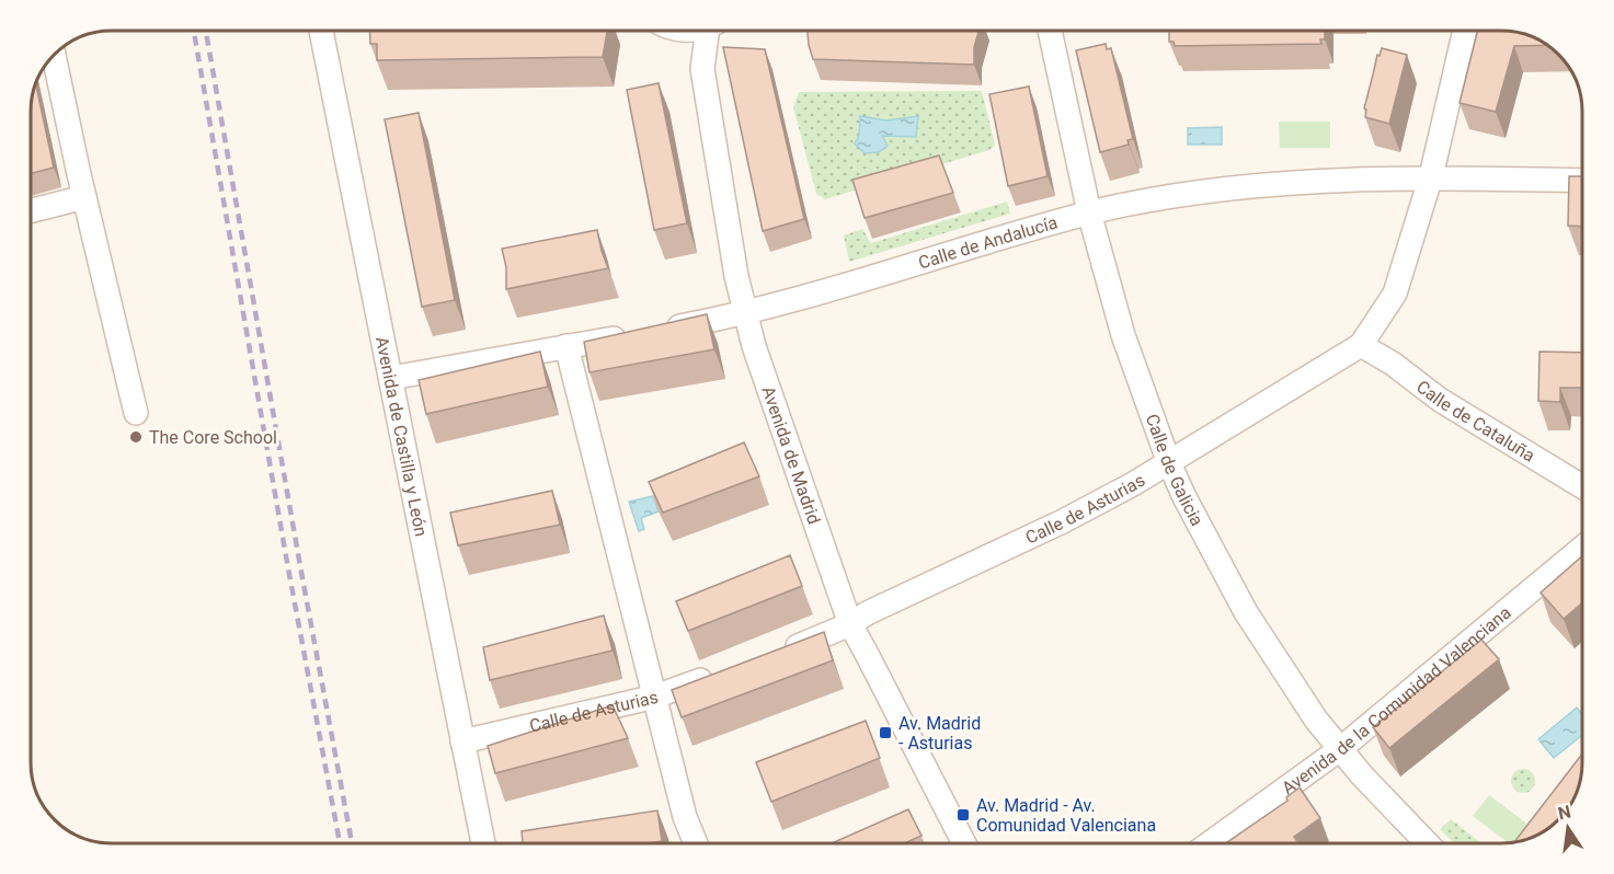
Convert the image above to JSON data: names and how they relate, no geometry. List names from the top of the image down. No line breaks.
{"streets":{"street":["Calle de Andalucía","Calle de Cataluña","Avenida de Castilla y León","Avenida de Madrid","Calle de Galicia","Calle de Asturias","Avenida de la Comunidad Valenciana"]},"crossings":[["Calle de Andalucía","Avenida de Madrid"],["Calle de Andalucía","Calle de Galicia"],["Calle de Andalucía","Calle de Asturias"],["Calle de Cataluña","Calle de Asturias"],["Avenida de Castilla y León","Calle de Asturias"],["Avenida de Madrid","Calle de Asturias"],["Calle de Galicia","Calle de Asturias"],["Calle de Galicia","Avenida de la Comunidad Valenciana"]],"places":{"other":["The Core School"],"transit":["Av. Madrid - Asturias","Av. Madrid - Av. Comunidad Valenciana"]},"north":"top"}
